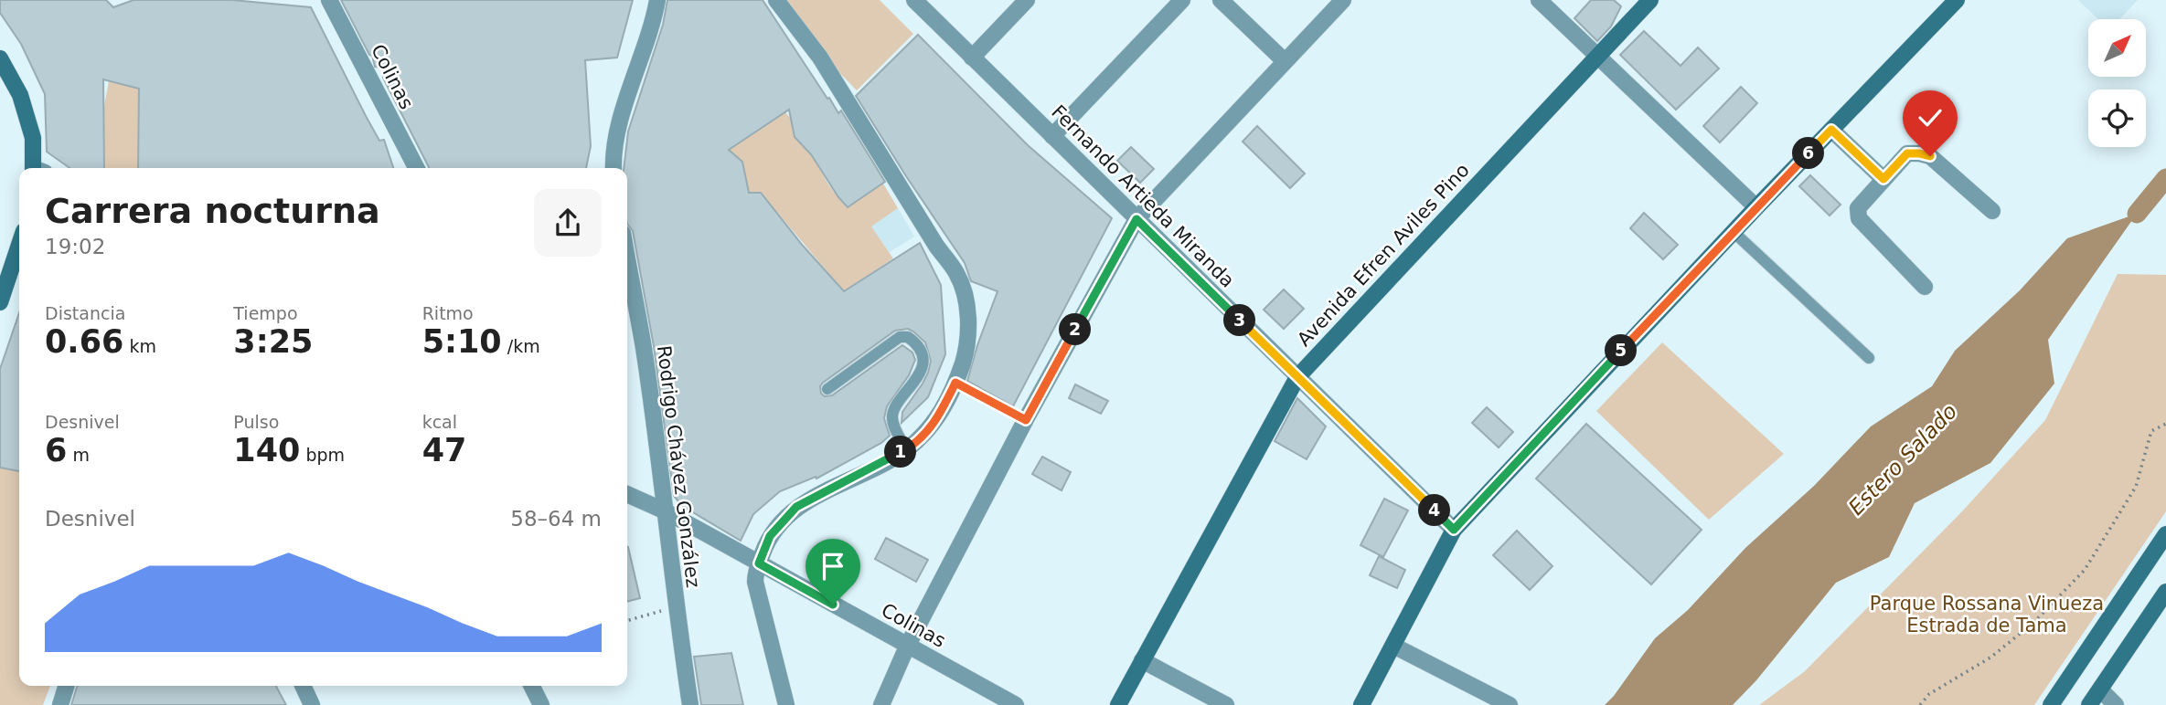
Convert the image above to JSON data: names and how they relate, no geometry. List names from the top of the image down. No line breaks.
{"streets":{"street":["Colinas","Fernando Artieda Miranda","Avenida Efren Aviles Pino","Rodrigo Chávez González"]},"crossings":[["Colinas","Rodrigo Chávez González"],["Fernando Artieda Miranda","Avenida Efren Aviles Pino"]],"water":["Estero Salado"],"parks":["Parque Rossana Vinueza Estrada de Tama"],"north":"top right","page":{"pins":["6","3","2","5","1","4"],"heading":["Carrera nocturna","19:02"],"stats":[["Distancia","0.66 km"],["Tiempo","3:25"],["Ritmo","5:10 /km"],["Desnivel","6 m"],["Pulso","140 bpm"],["kcal","47"]],"chart":["Desnivel","58–64 m"]}}
